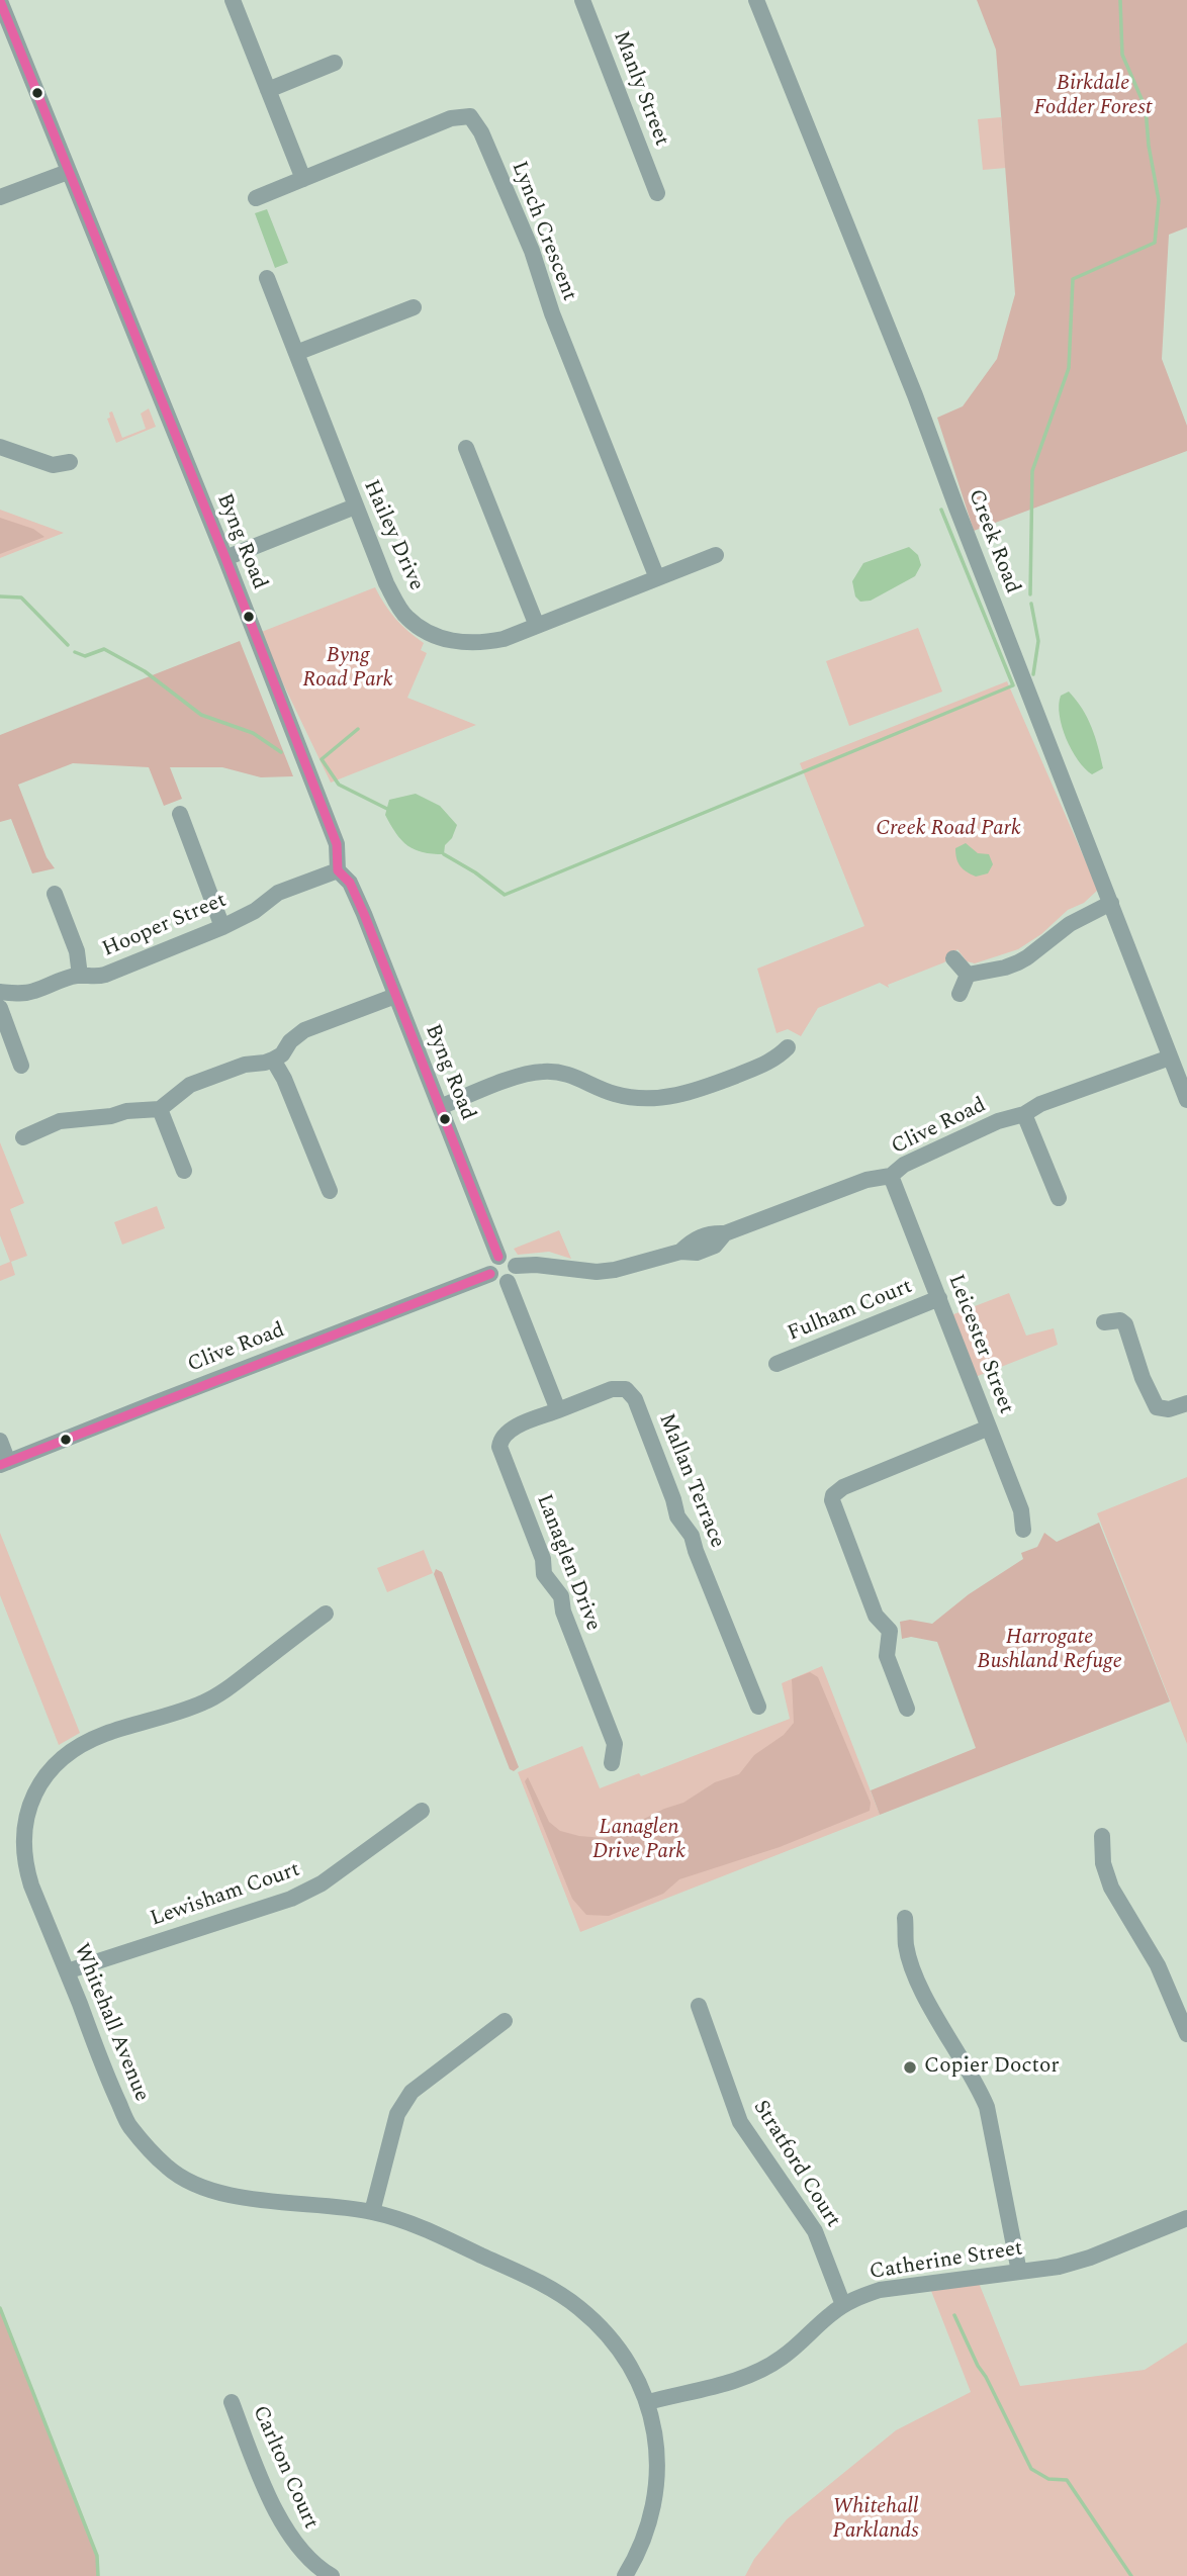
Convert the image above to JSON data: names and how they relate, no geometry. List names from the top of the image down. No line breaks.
{"streets":{"street":["Manly Street","Lynch Crescent","Hailey Drive","Byng Road","Creek Road","Hooper Street","Clive Road","Fulham Court","Leicester Street","Mallan Terrace","Lanaglen Drive","Lewisham Court","Whitehall Avenue","Stratford Court","Catherine Street","Carlton Court"]},"crossings":[["Lynch Crescent","Hailey Drive"],["Byng Road","Hooper Street"],["Byng Road","Clive Road"],["Creek Road","Clive Road"],["Clive Road","Leicester Street"],["Fulham Court","Leicester Street"],["Mallan Terrace","Lanaglen Drive"],["Lewisham Court","Whitehall Avenue"],["Whitehall Avenue","Catherine Street"],["Stratford Court","Catherine Street"]],"parks":["Birkdale Fodder Forest","Byng Road Park","Creek Road Park","Harrogate Bushland Refuge","Lanaglen Drive Park","Whitehall Parklands"],"places":["Copier Doctor"]}
